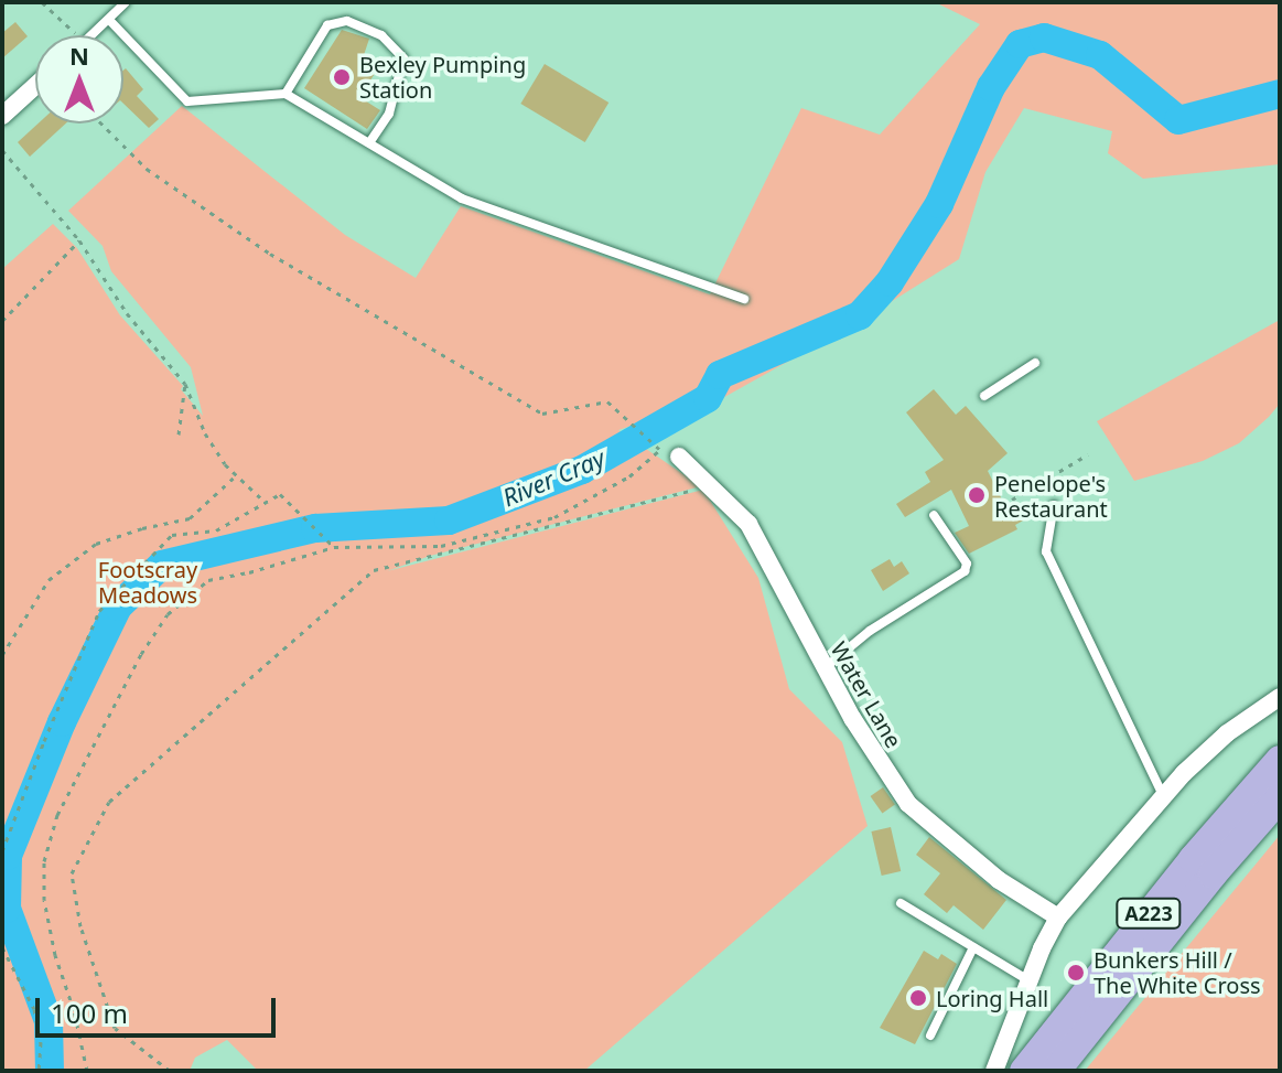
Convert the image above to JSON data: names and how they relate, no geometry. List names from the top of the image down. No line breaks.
{"streets":{"main road":["A223"],"street":["Water Lane"]},"water":["River Cray"],"parks":["Footscray Meadows"],"places":["Bexley Pumping Station","Penelope's Restaurant","Bunkers Hill / The White Cross","Loring Hall"],"scale_bar":"100 m","north":"top"}
